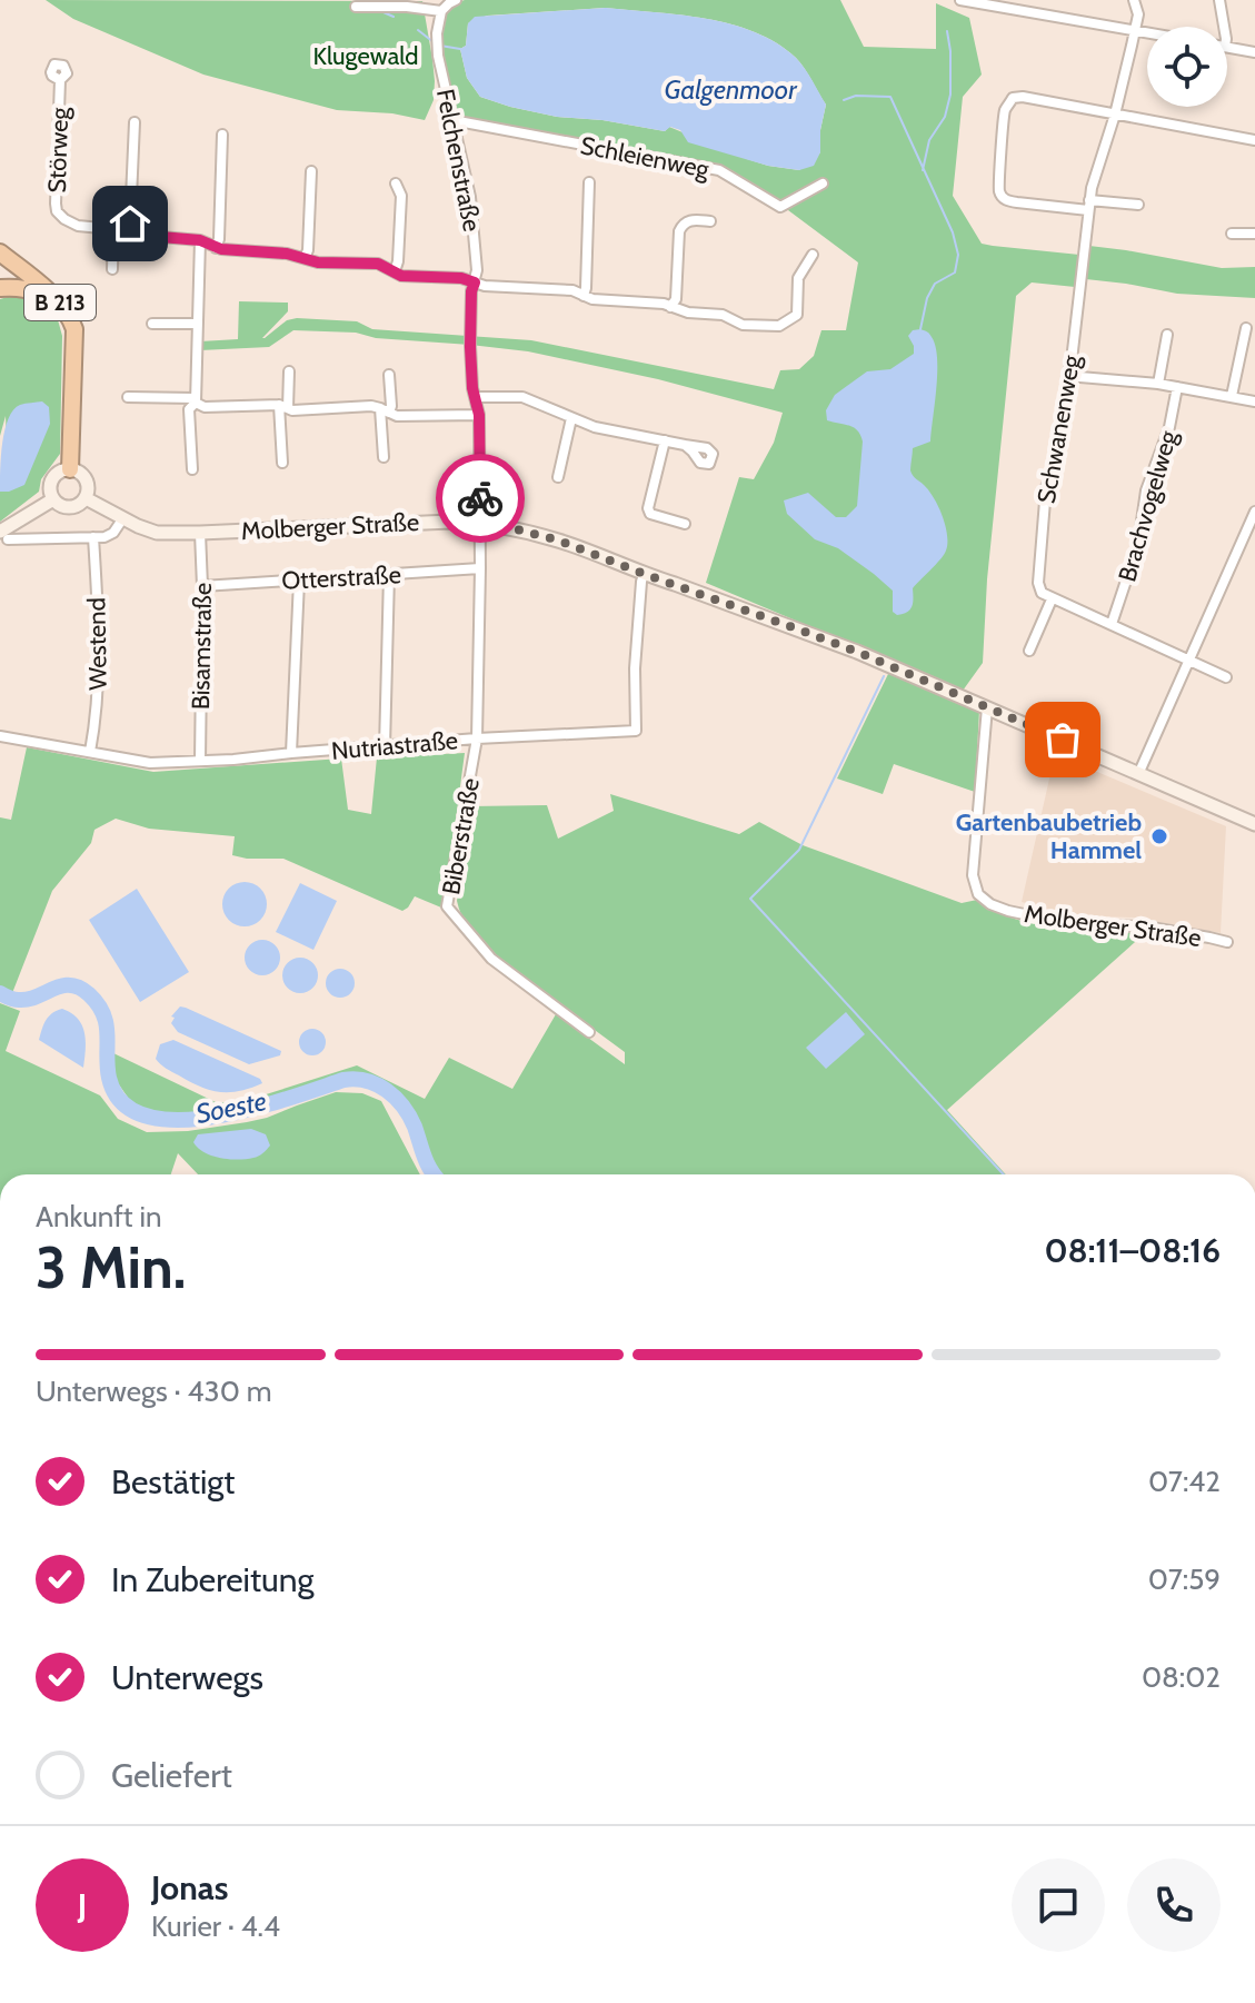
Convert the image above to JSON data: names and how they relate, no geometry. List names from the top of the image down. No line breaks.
{"streets":{"highway":["B 213"],"main road":["Molberger Straße"],"street":["Störweg","Schleienweg","Felchenstraße","Schwanenweg","Brachvogelweg","Otterstraße","Westend","Bisamstraße","Nutriastraße","Biberstraße"]},"crossings":[["Störweg","Felchenstraße"],["Schleienweg","Felchenstraße"],["Felchenstraße","Molberger Straße"],["Felchenstraße","Biberstraße"],["Molberger Straße","Bisamstraße"],["Molberger Straße","Nutriastraße"],["Molberger Straße","Biberstraße"],["Otterstraße","Bisamstraße"],["Otterstraße","Biberstraße"],["Westend","Nutriastraße"],["Bisamstraße","Nutriastraße"],["Nutriastraße","Biberstraße"]],"water":["Galgenmoor","Soeste"],"parks":["Klugewald"],"places":["Gartenbaubetrieb Hammel"],"page":{"heading":["3 Min.","Ankunft in","08:11–08:16"],"panel":["Jonas","Kurier · 4.4"],"bar":"Unterwegs · 430 m","list":[["Bestätigt","07:42"],["In Zubereitung","07:59"],["Unterwegs","08:02"],"Geliefert"],"round":"J"}}
